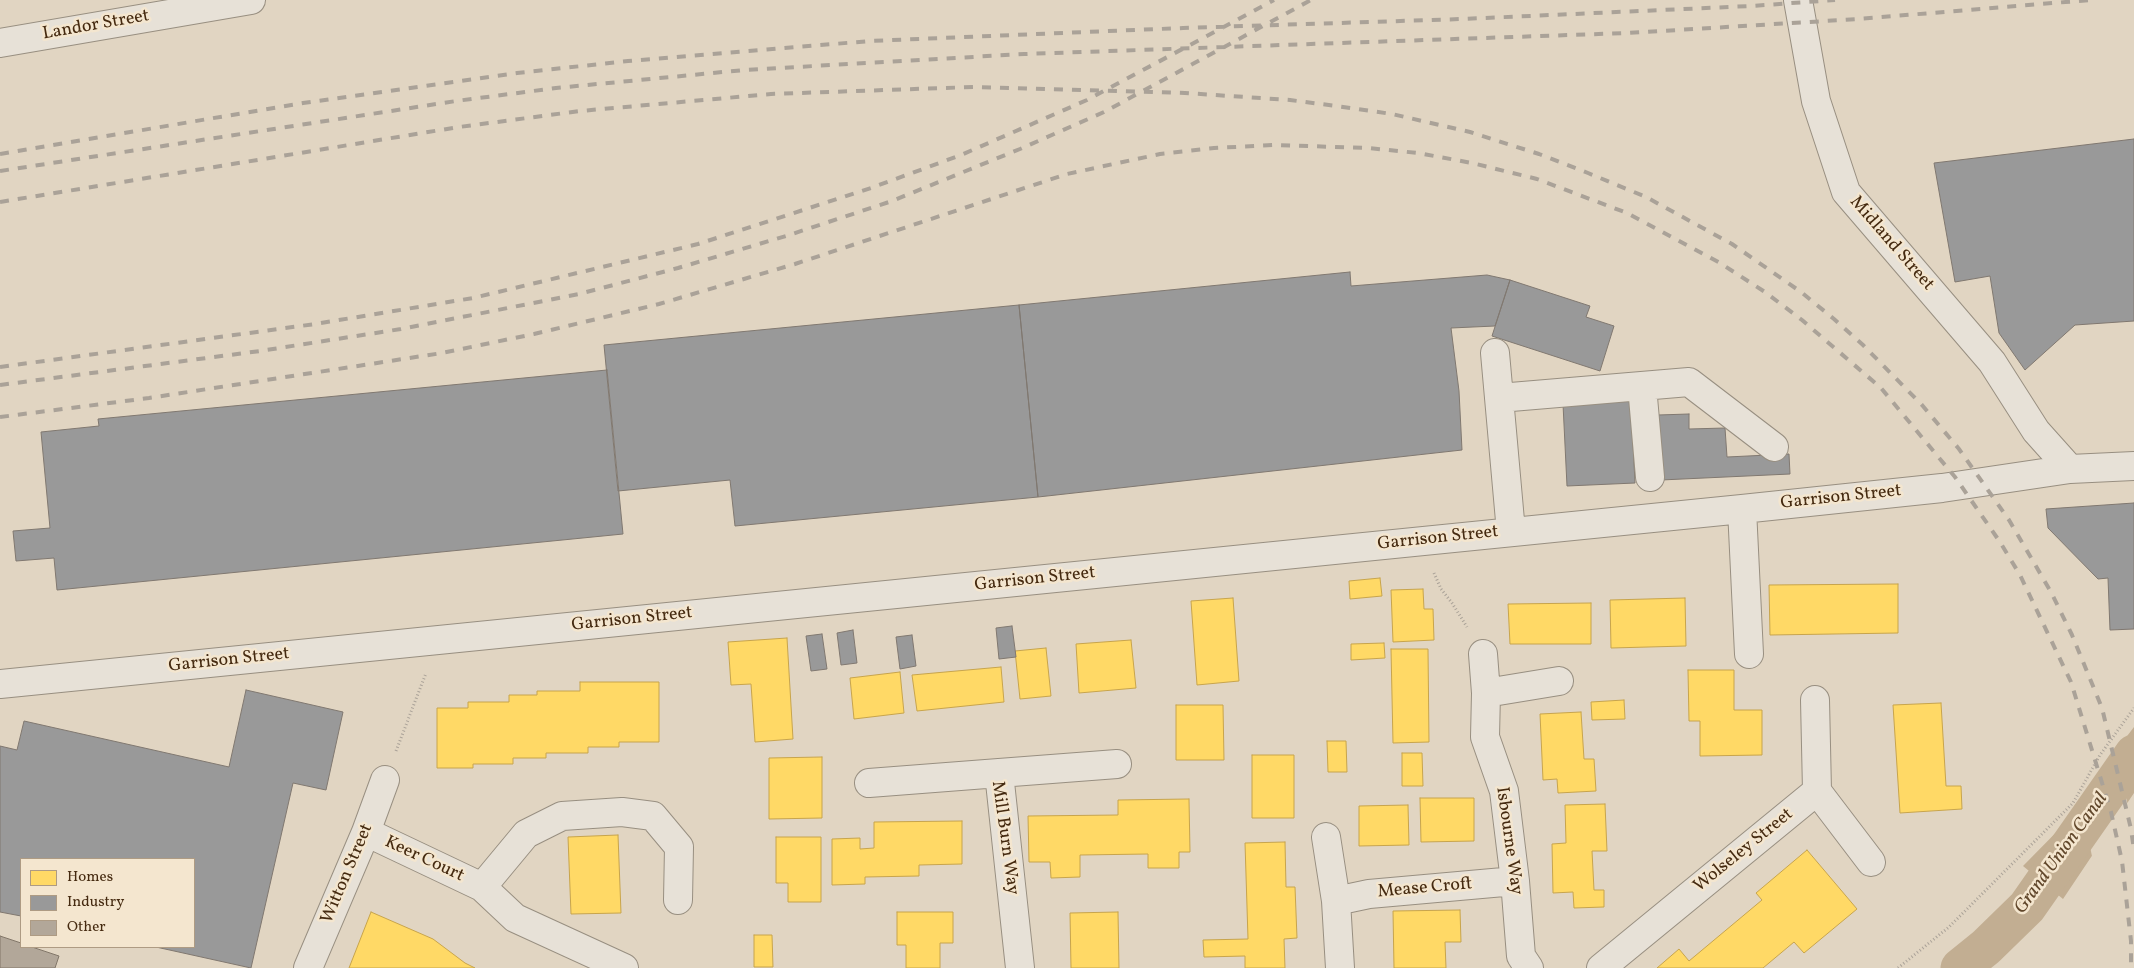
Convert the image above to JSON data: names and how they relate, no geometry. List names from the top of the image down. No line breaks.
{"streets":{"street":["Landor Street","Midland Street","Garrison Street","Mill Burn Way","Isbourne Way","Wolseley Street","Keer Court","Witton Street","Mease Croft"]},"crossings":[["Midland Street","Garrison Street"],["Isbourne Way","Mease Croft"],["Keer Court","Witton Street"]],"water":["Grand Union Canal"],"legend":["Homes","Industry","Other"]}
